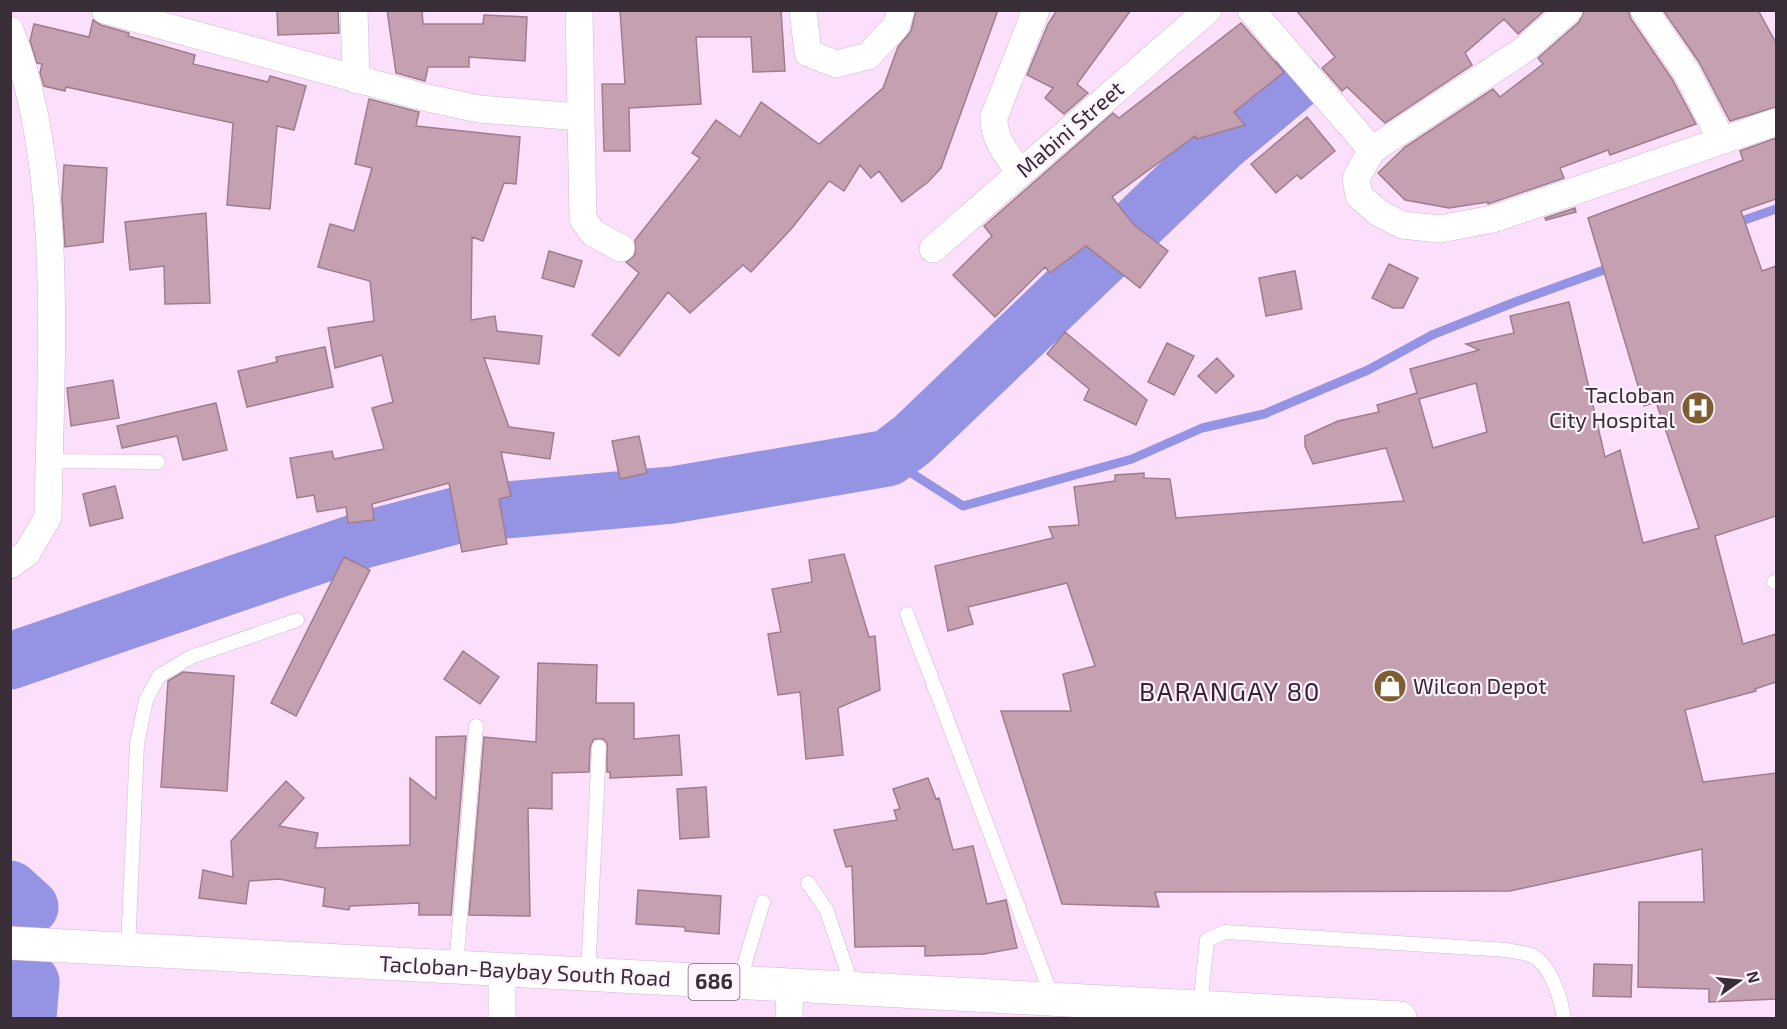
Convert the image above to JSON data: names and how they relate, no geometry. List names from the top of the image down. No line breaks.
{"streets":{"main road":["Tacloban-Baybay South Road","686"],"street":["Mabini Street"]},"districts":["BARANGAY 80"],"places":{"hospital":["Tacloban City Hospital"],"shop":["Wilcon Depot"]},"north":"right"}
